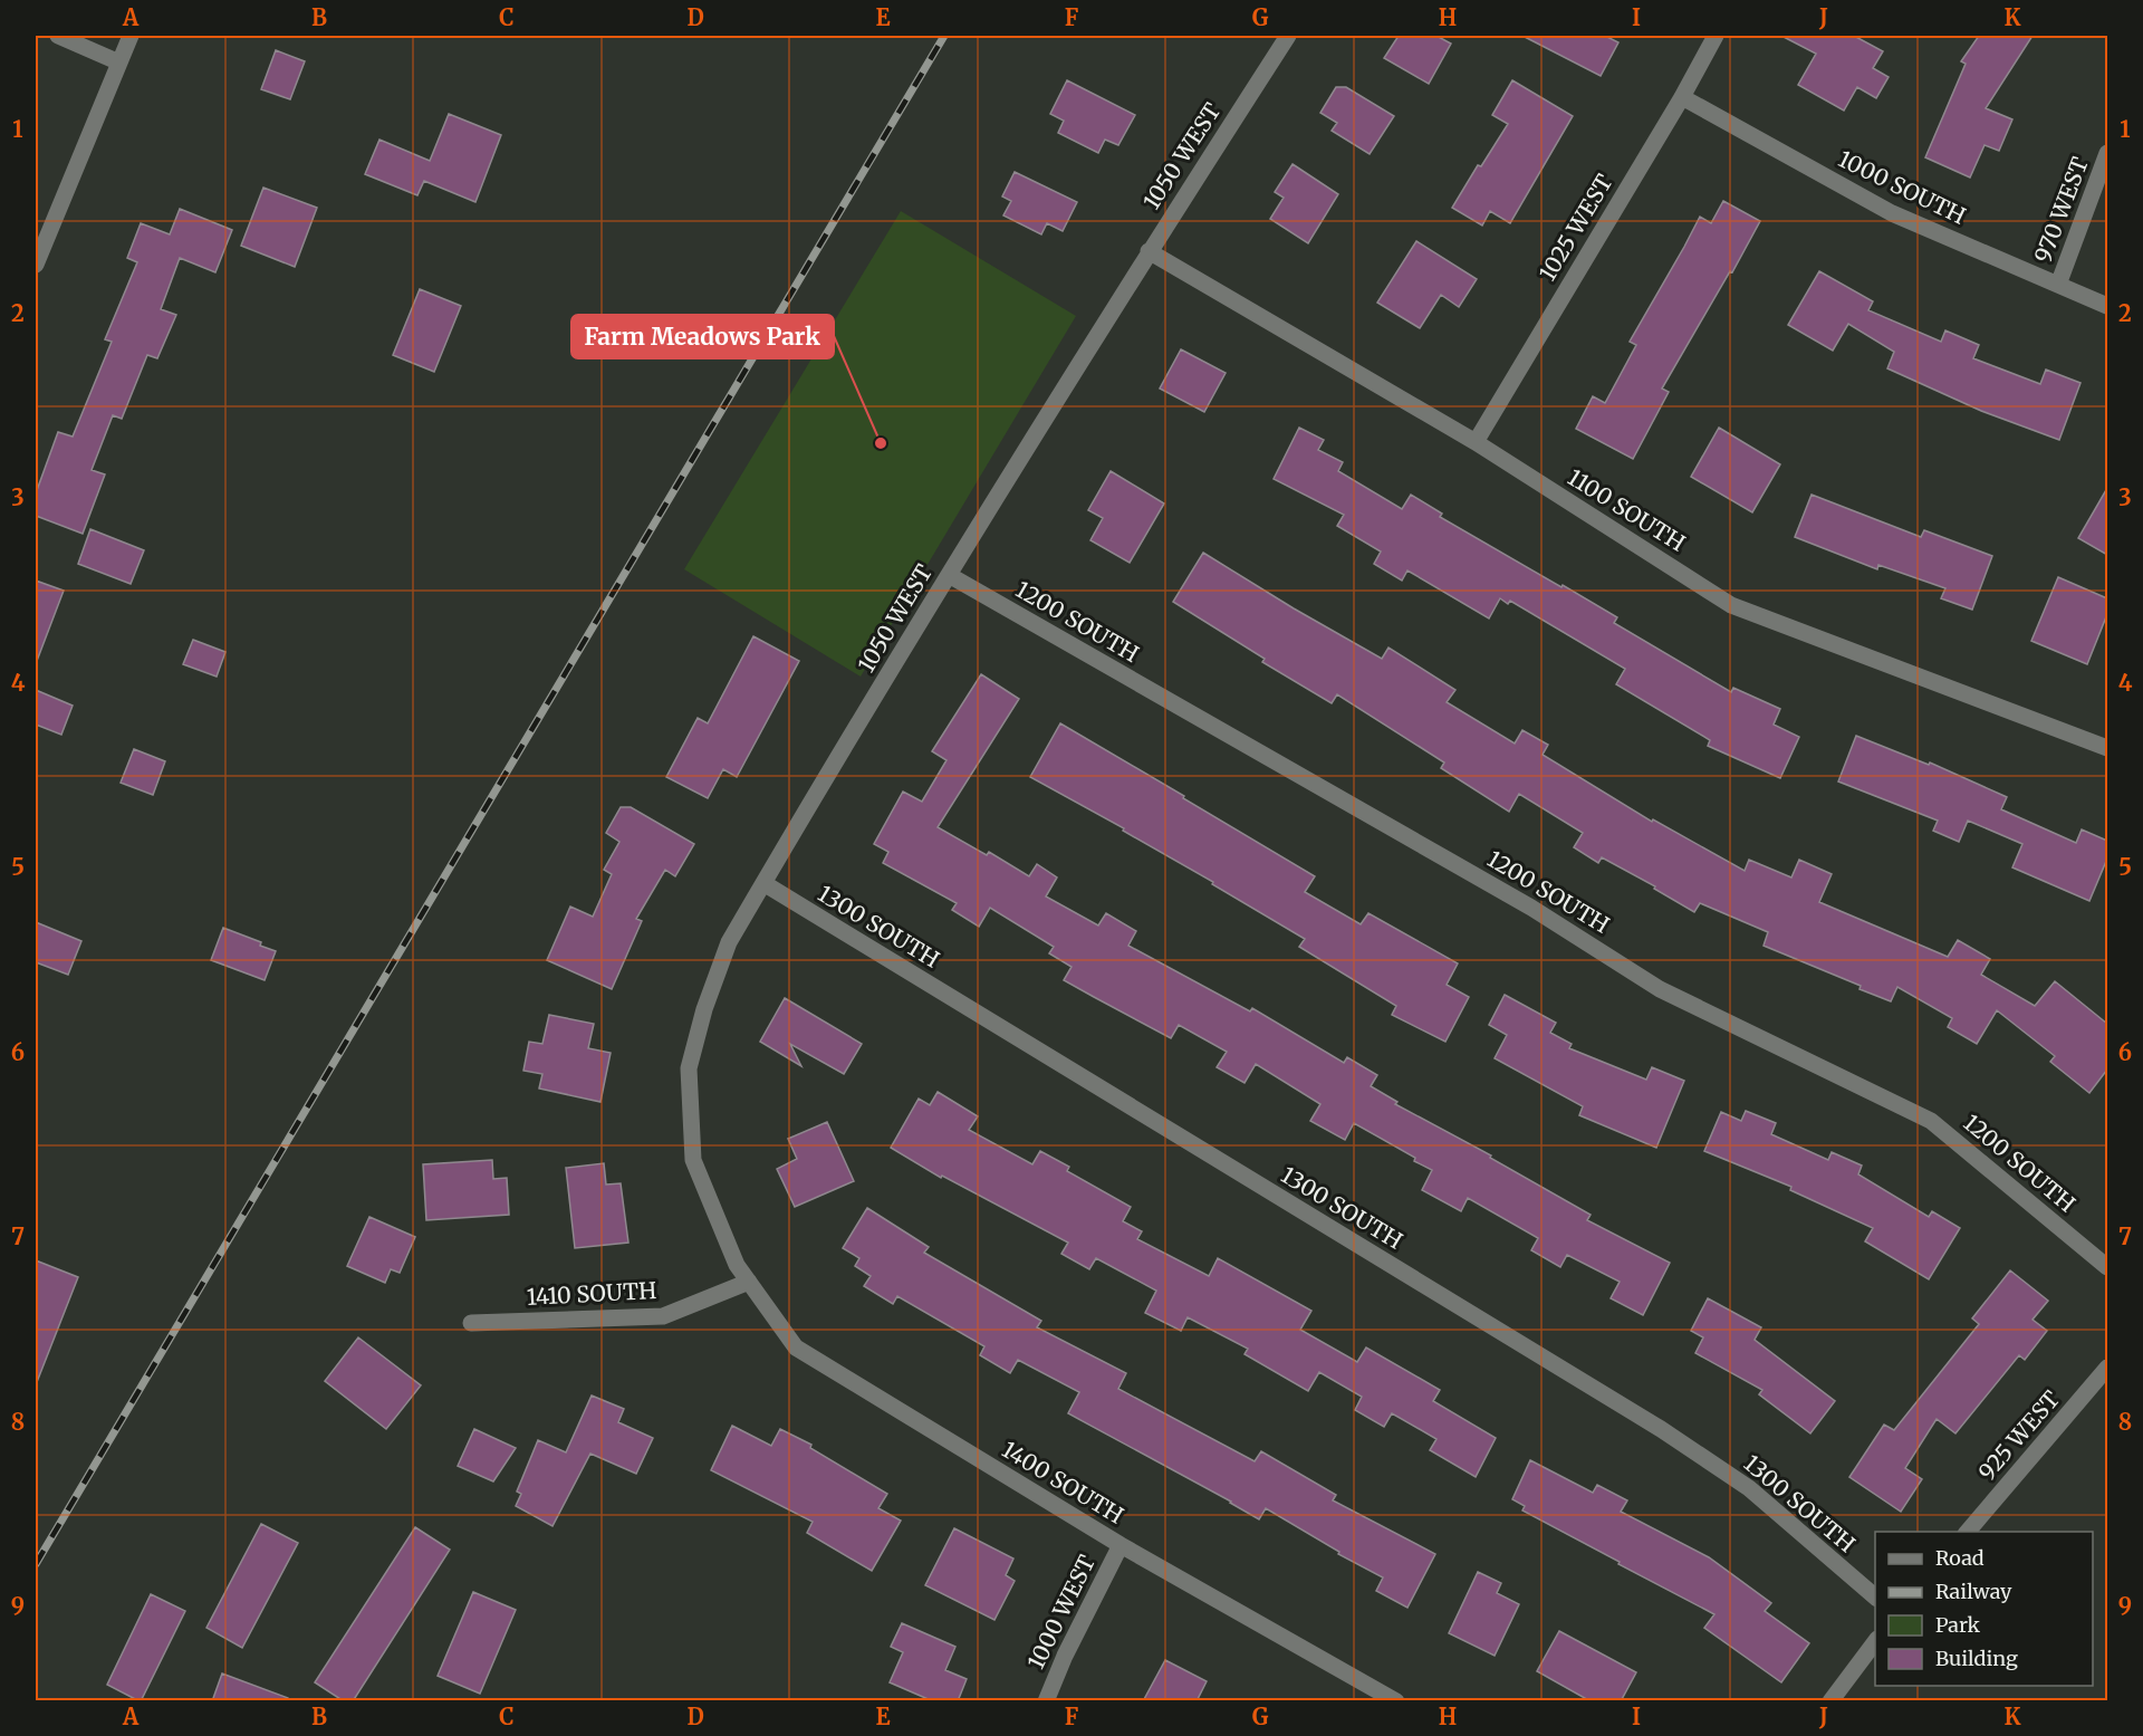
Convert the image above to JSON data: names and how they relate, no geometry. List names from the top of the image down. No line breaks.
{"streets":{"street":["1050 WEST","1000 SOUTH","970 WEST","1025 WEST","1100 SOUTH","1200 SOUTH","1300 SOUTH","1410 SOUTH","925 WEST","1400 SOUTH","1000 WEST"]},"crossings":[["1050 WEST","1100 SOUTH"],["1050 WEST","1200 SOUTH"],["1050 WEST","1300 SOUTH"],["1050 WEST","1400 SOUTH"],["1000 SOUTH","970 WEST"],["1000 SOUTH","1025 WEST"],["1025 WEST","1100 SOUTH"],["1410 SOUTH","1400 SOUTH"],["1400 SOUTH","1000 WEST"]],"places":["Farm Meadows Park"],"legend":["Road","Railway","Park","Building"],"grid":{"columns":["A","B","C","D","E","F","G","H","I","J","K"],"rows":["1","2","3","4","5","6","7","8","9"]}}
